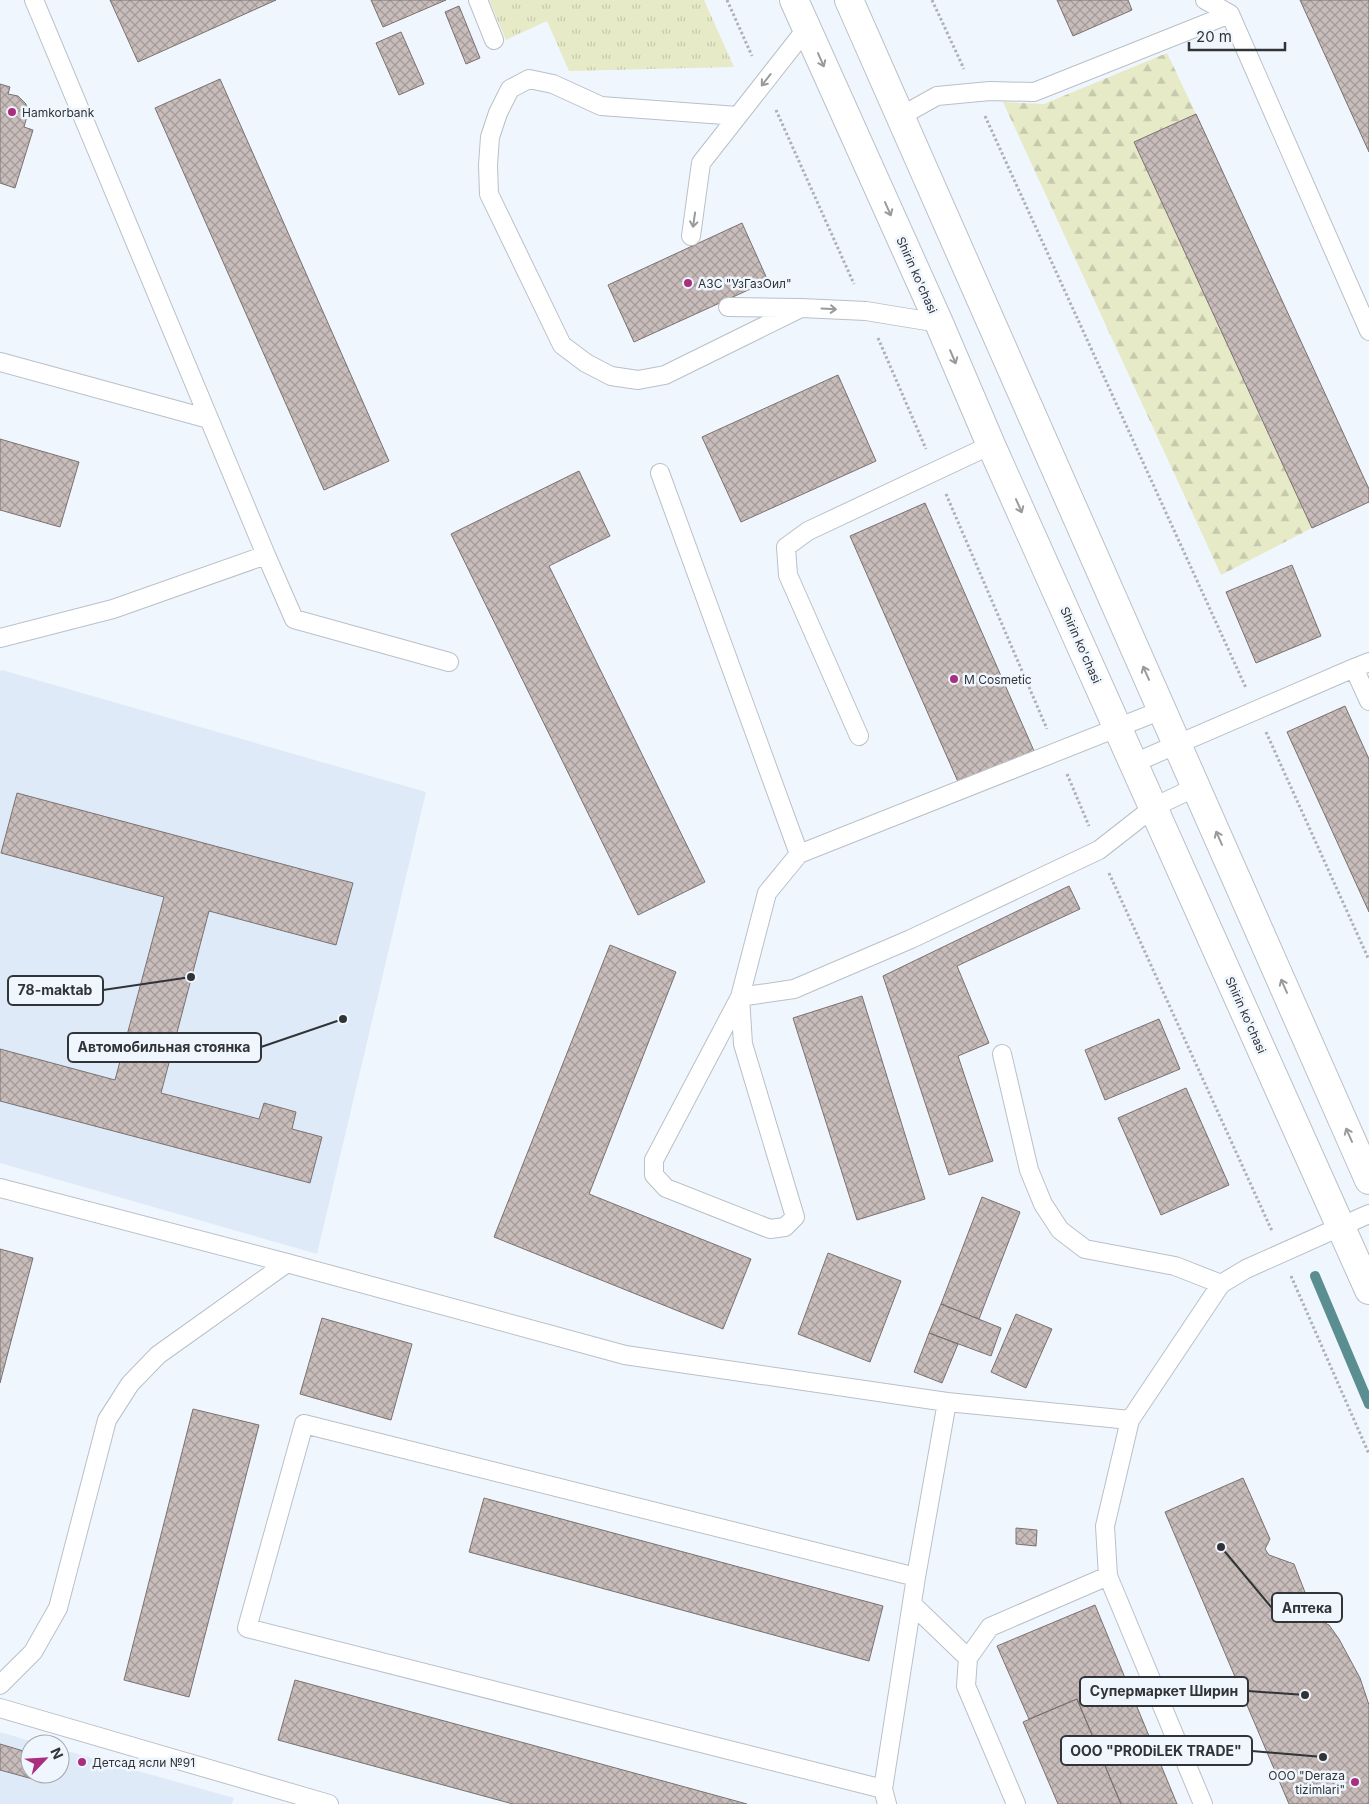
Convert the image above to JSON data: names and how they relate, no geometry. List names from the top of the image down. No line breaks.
{"streets":{"main road":["Shirin ko'chasi"]},"places":["Hamkorbank","АЗС \"УзГазОил\"","M Cosmetic","78-maktab","Автомобильная стоянка","Аптека","Супермаркет Ширин","ООО \"PRODiLEK TRADE\"","Детсад ясли №91","OOO \"Deraza tizimlari\""],"scale_bar":"20 m","north":"top right"}
